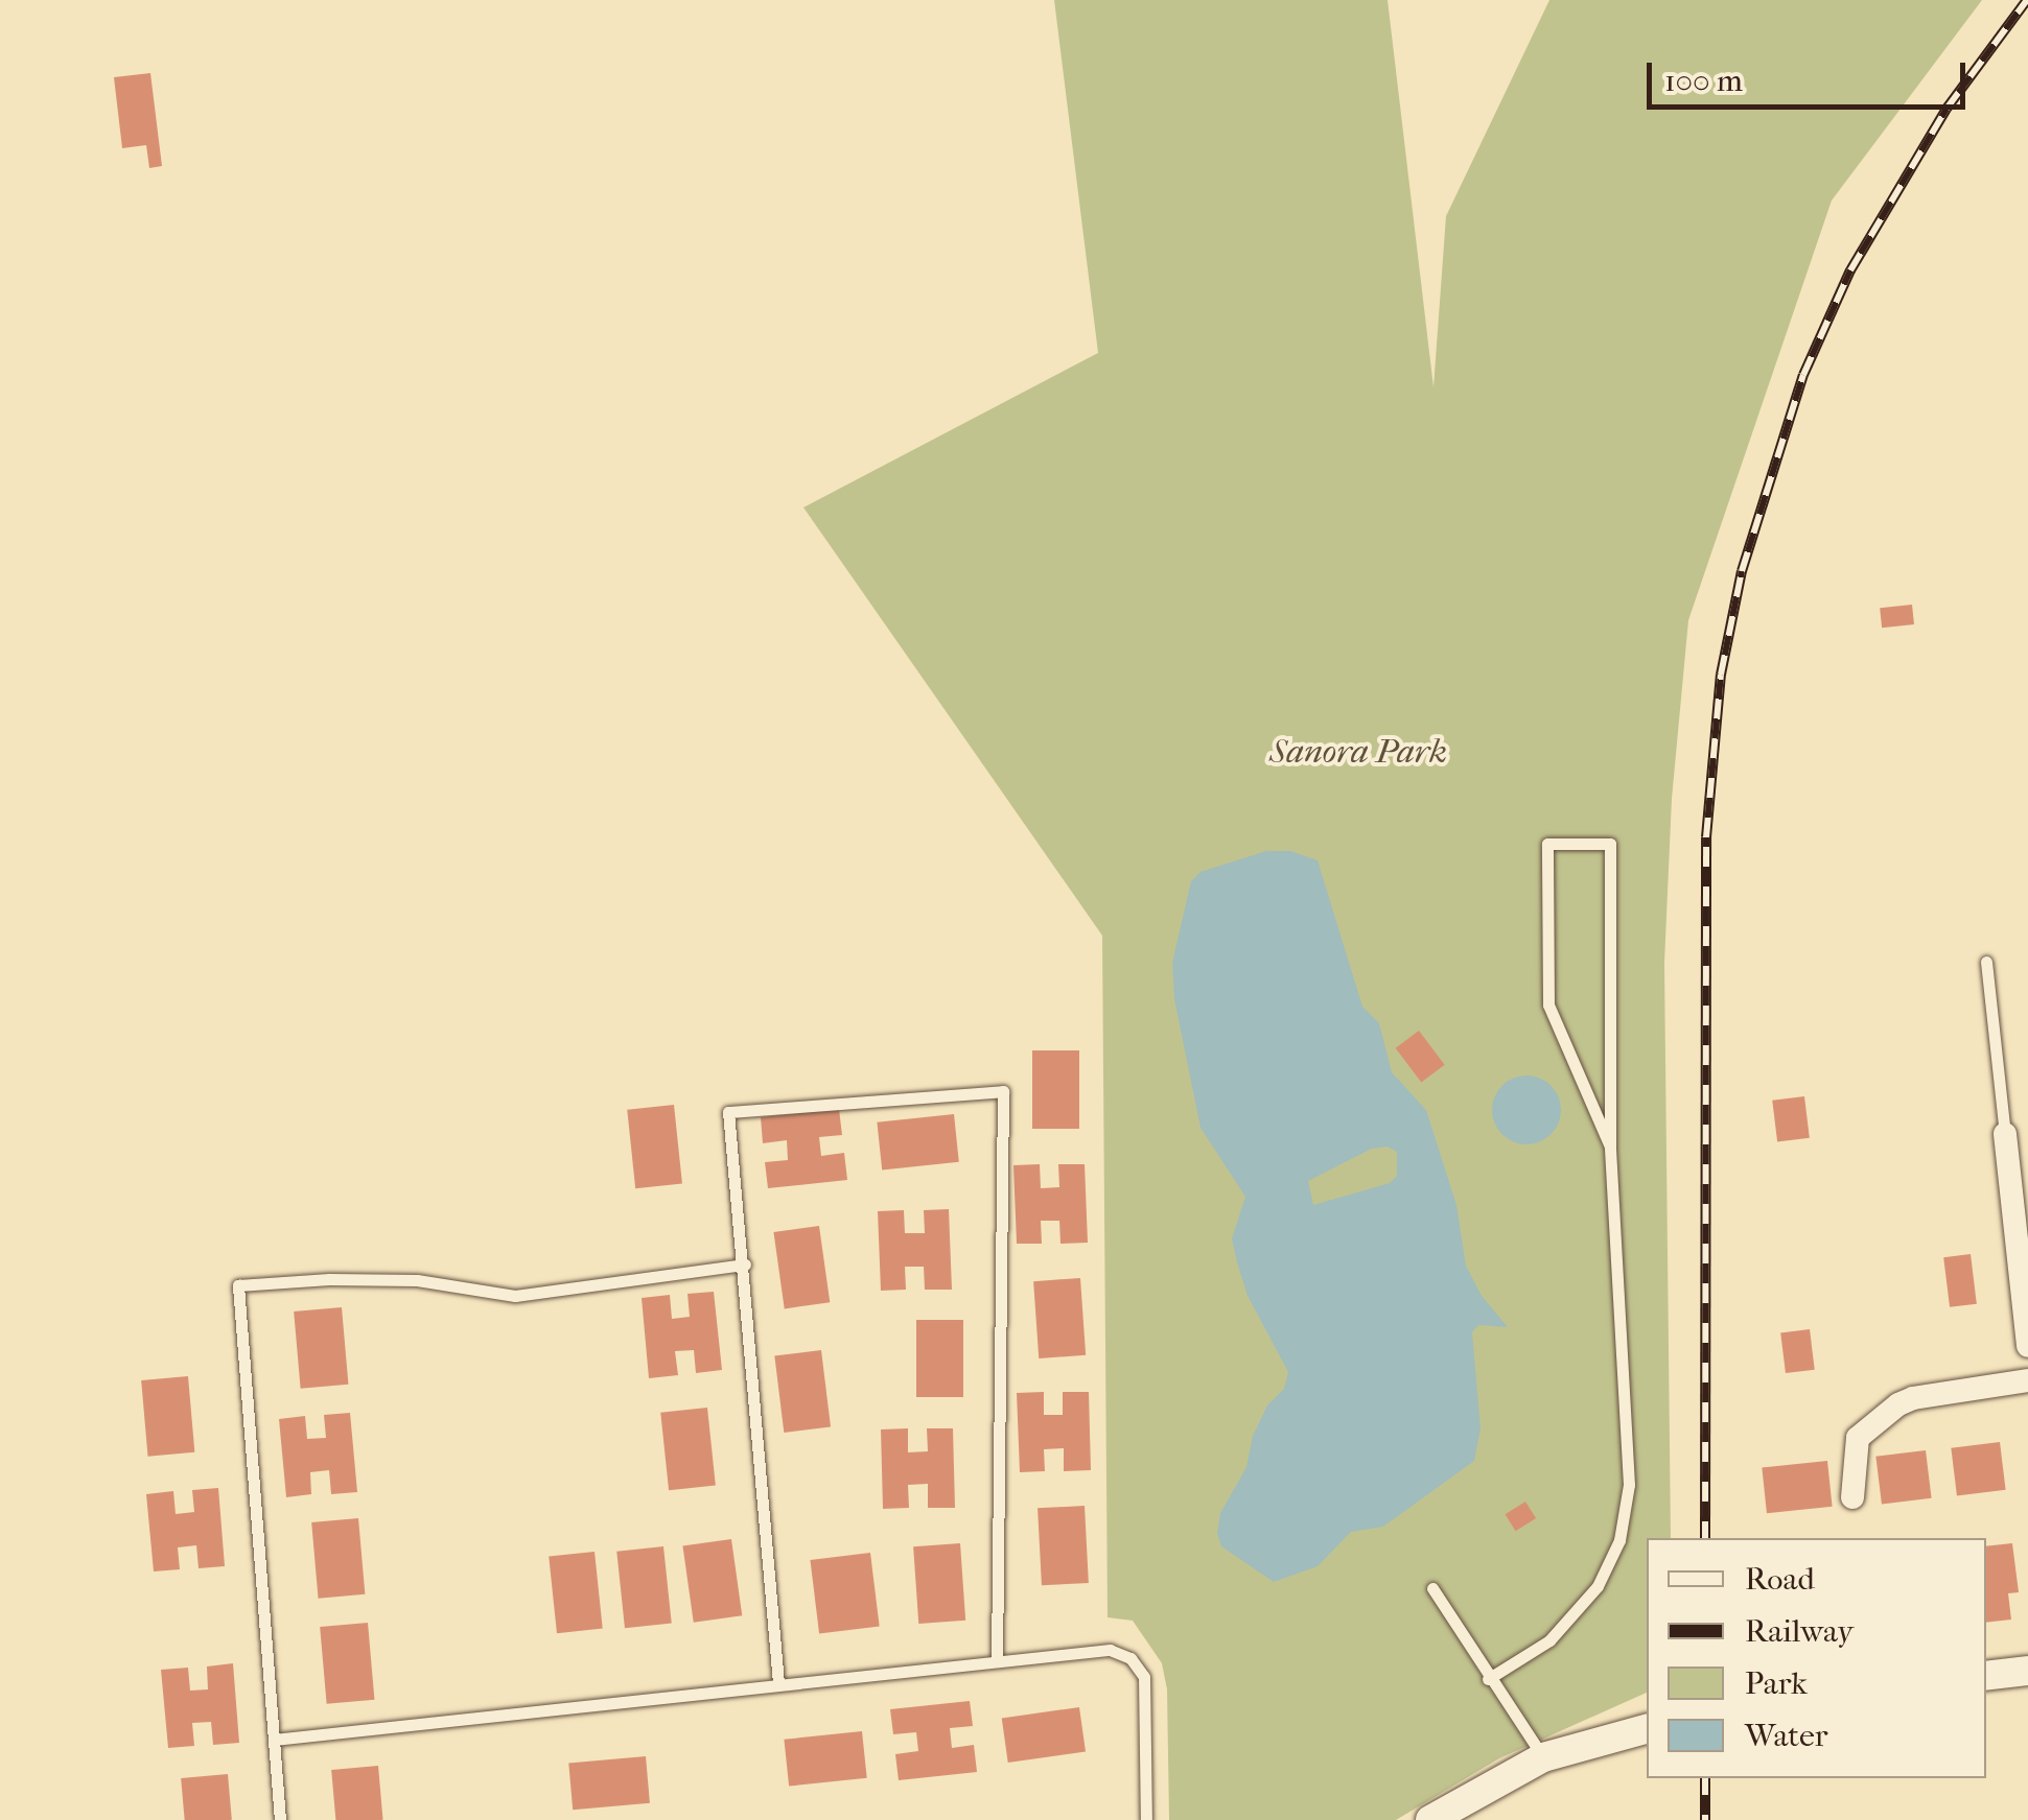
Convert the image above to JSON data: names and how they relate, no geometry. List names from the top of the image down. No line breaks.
{"parks":["Sanora Park"],"legend":["Road","Railway","Park","Water"],"scale_bar":"100 m"}
